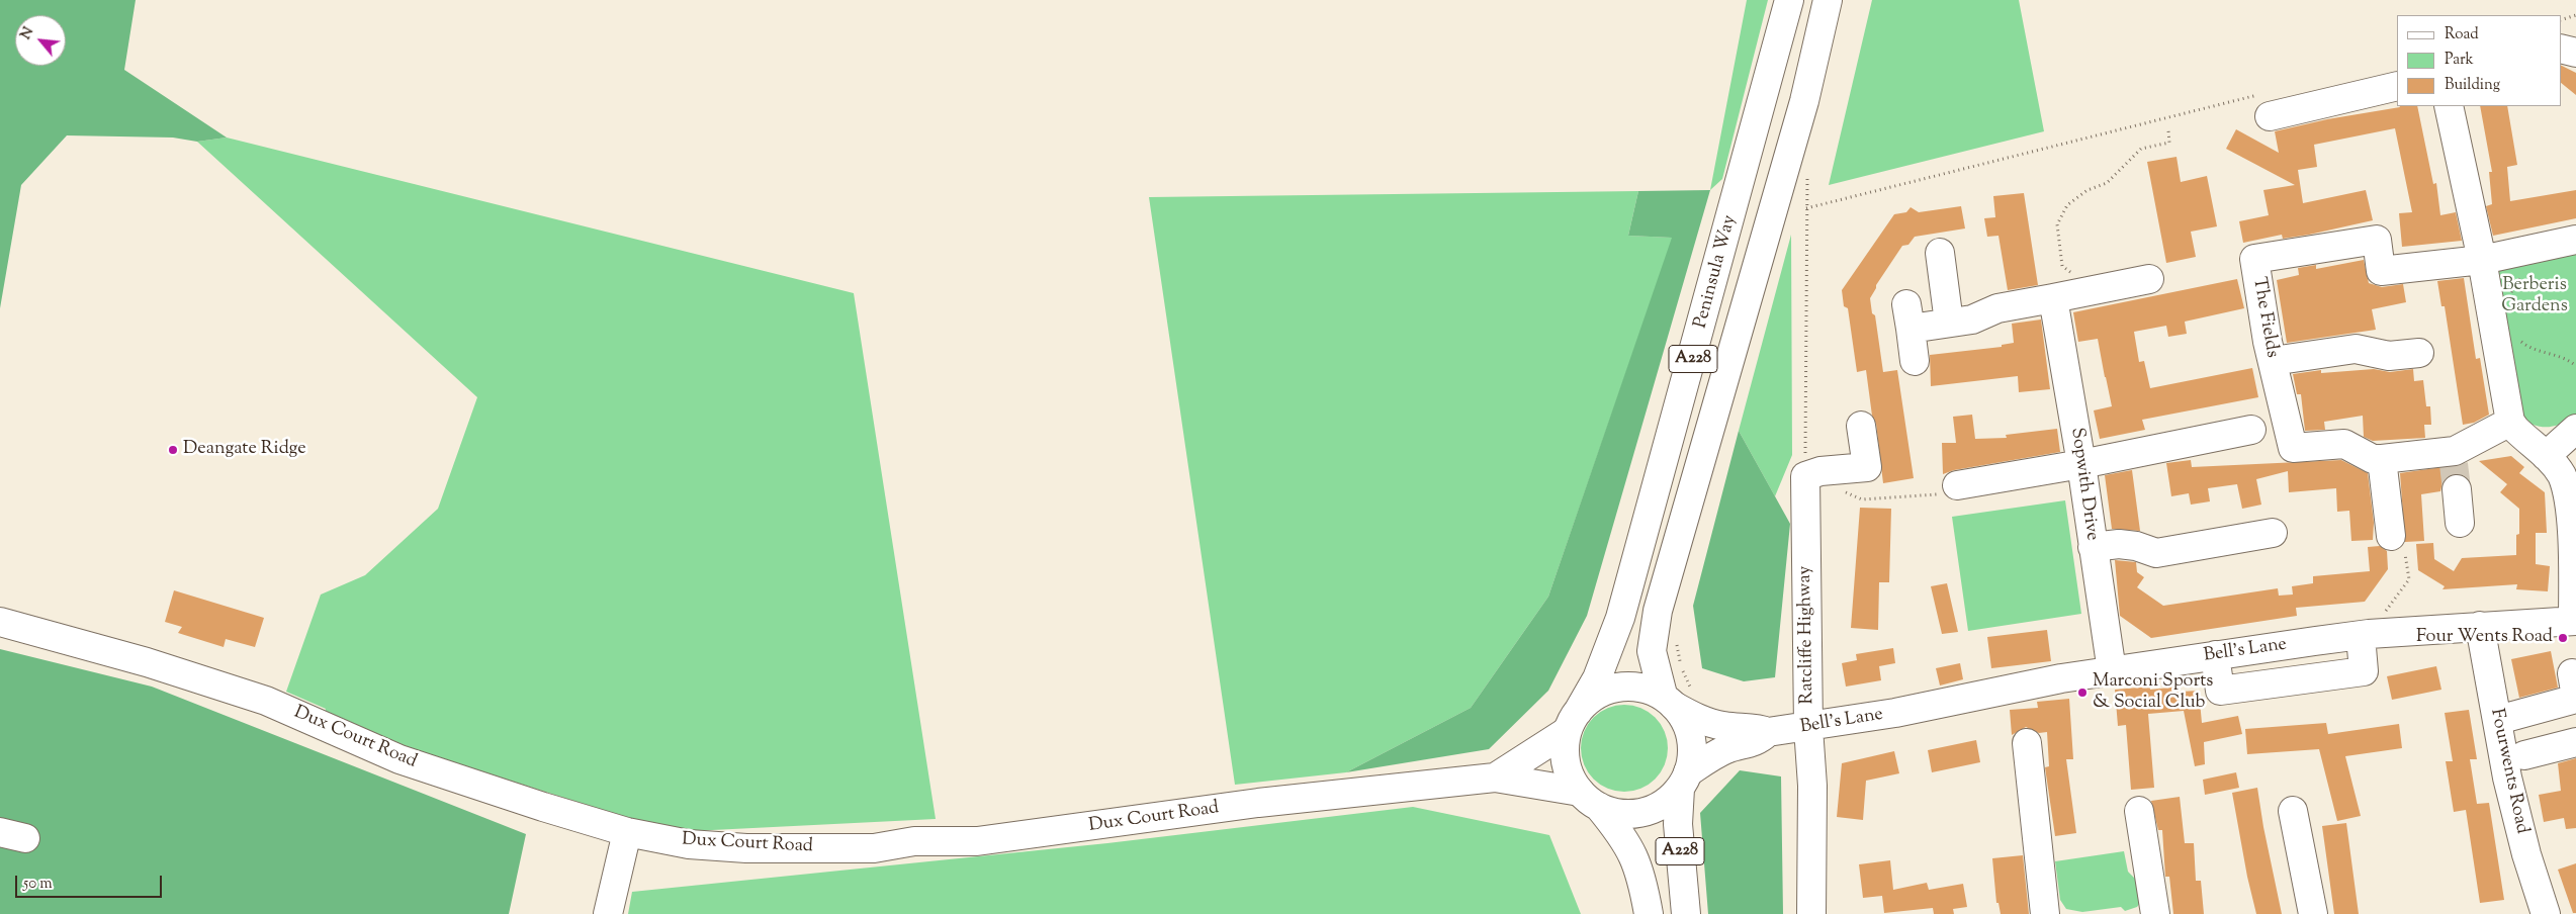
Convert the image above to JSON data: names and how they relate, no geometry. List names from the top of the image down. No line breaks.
{"streets":{"street":["Peninsula Way","The Fields","A228","Sopwith Drive","Ratcliffe Highway","Bell's Lane","Dux Court Road","Fourwents Road"]},"crossings":[["Peninsula Way","A228"],["Peninsula Way","Bell's Lane"],["Peninsula Way","Dux Court Road"],["A228","Bell's Lane"],["A228","Dux Court Road"],["Sopwith Drive","Bell's Lane"],["Ratcliffe Highway","Bell's Lane"],["Bell's Lane","Dux Court Road"],["Bell's Lane","Fourwents Road"]],"parks":["Berberis Gardens"],"places":["Deangate Ridge","Four Wents Road","Marconi Sports & Social Club"],"legend":["Road","Park","Building"],"scale_bar":"50 m","north":"top left"}
